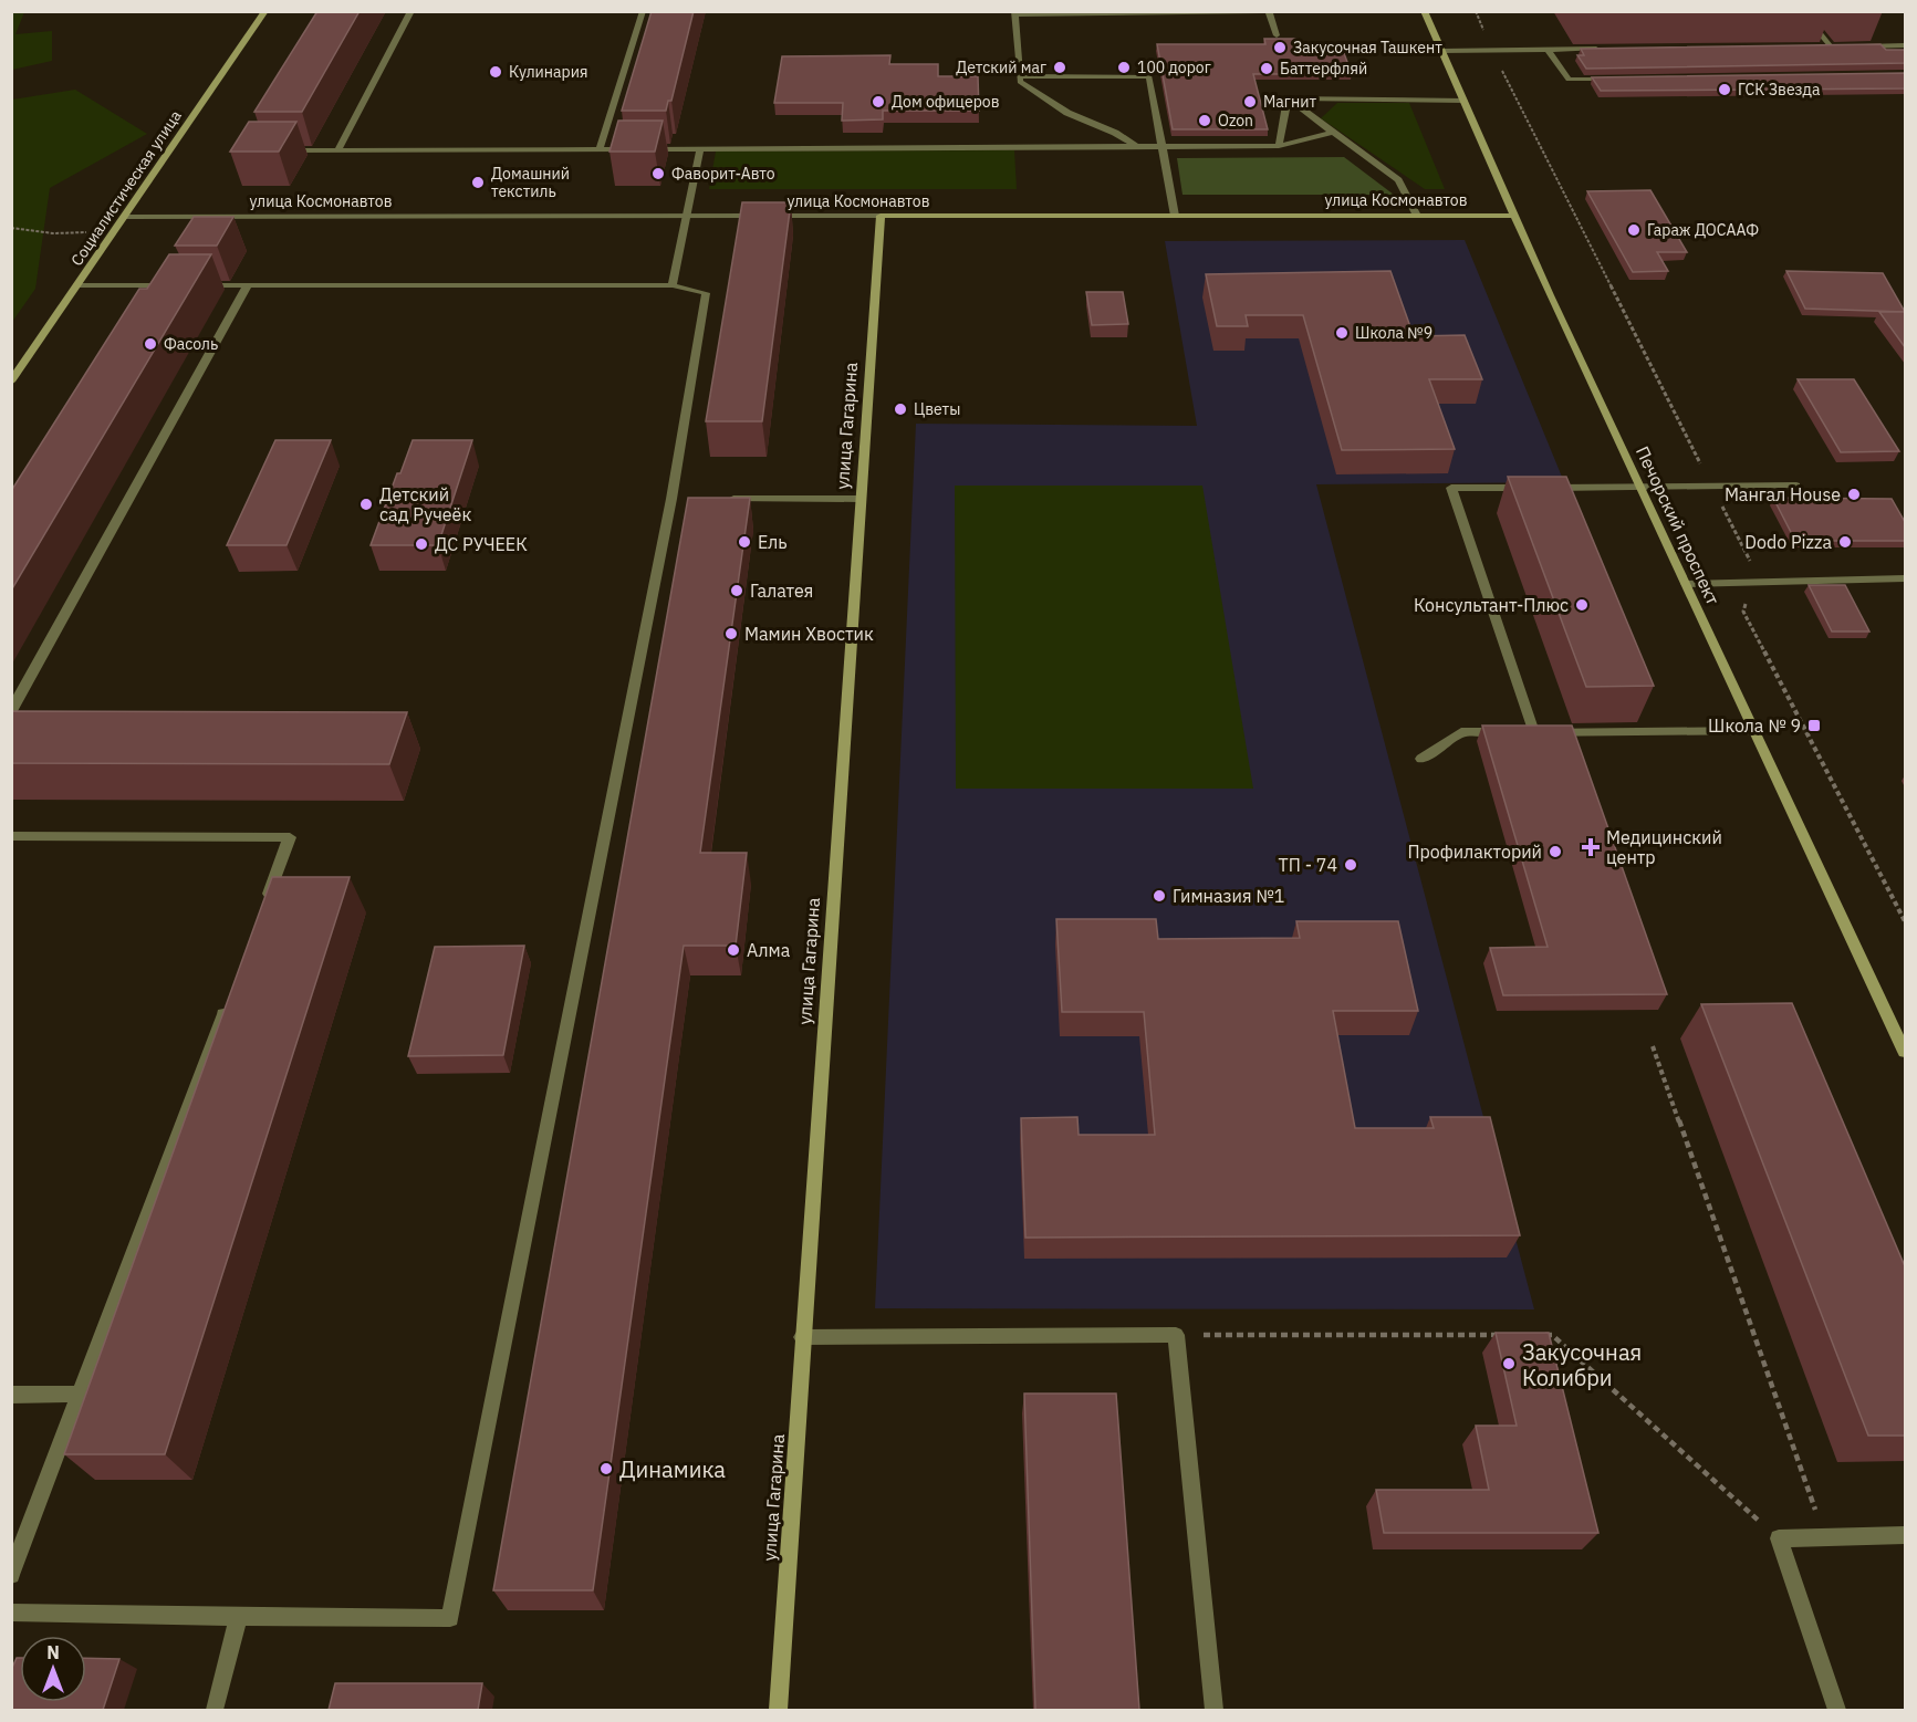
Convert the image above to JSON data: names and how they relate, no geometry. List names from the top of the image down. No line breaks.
{"streets":{"main road":["Социалистическая улица","улица Космонавтов","улица Гагарина","Печорский проспект"]},"crossings":[["Социалистическая улица","улица Космонавтов"],["улица Космонавтов","улица Гагарина"],["улица Космонавтов","Печорский проспект"]],"places":{"other":["Закусочная Ташкент","Детский маг","100 дорог","Баттерфляй","Кулинария","ГСК Звезда","Дом офицеров","Магнит","Ozon","Фаворит-Авто","Домашний текстиль","Гараж ДОСААФ","Школа №9","Фасоль","Цветы","Мангал House","Детский сад Ручеёк","Ель","Dodo Pizza","ДС РУЧЕЕК","Галатея","Консультант-Плюс","Мамин Хвостик","Профилакторий","ТП - 74","Гимназия №1","Алма","Закусочная Колибри","Динамика"],"transit":["Школа № 9"],"health":["Медицинский центр"]},"north":"top"}
